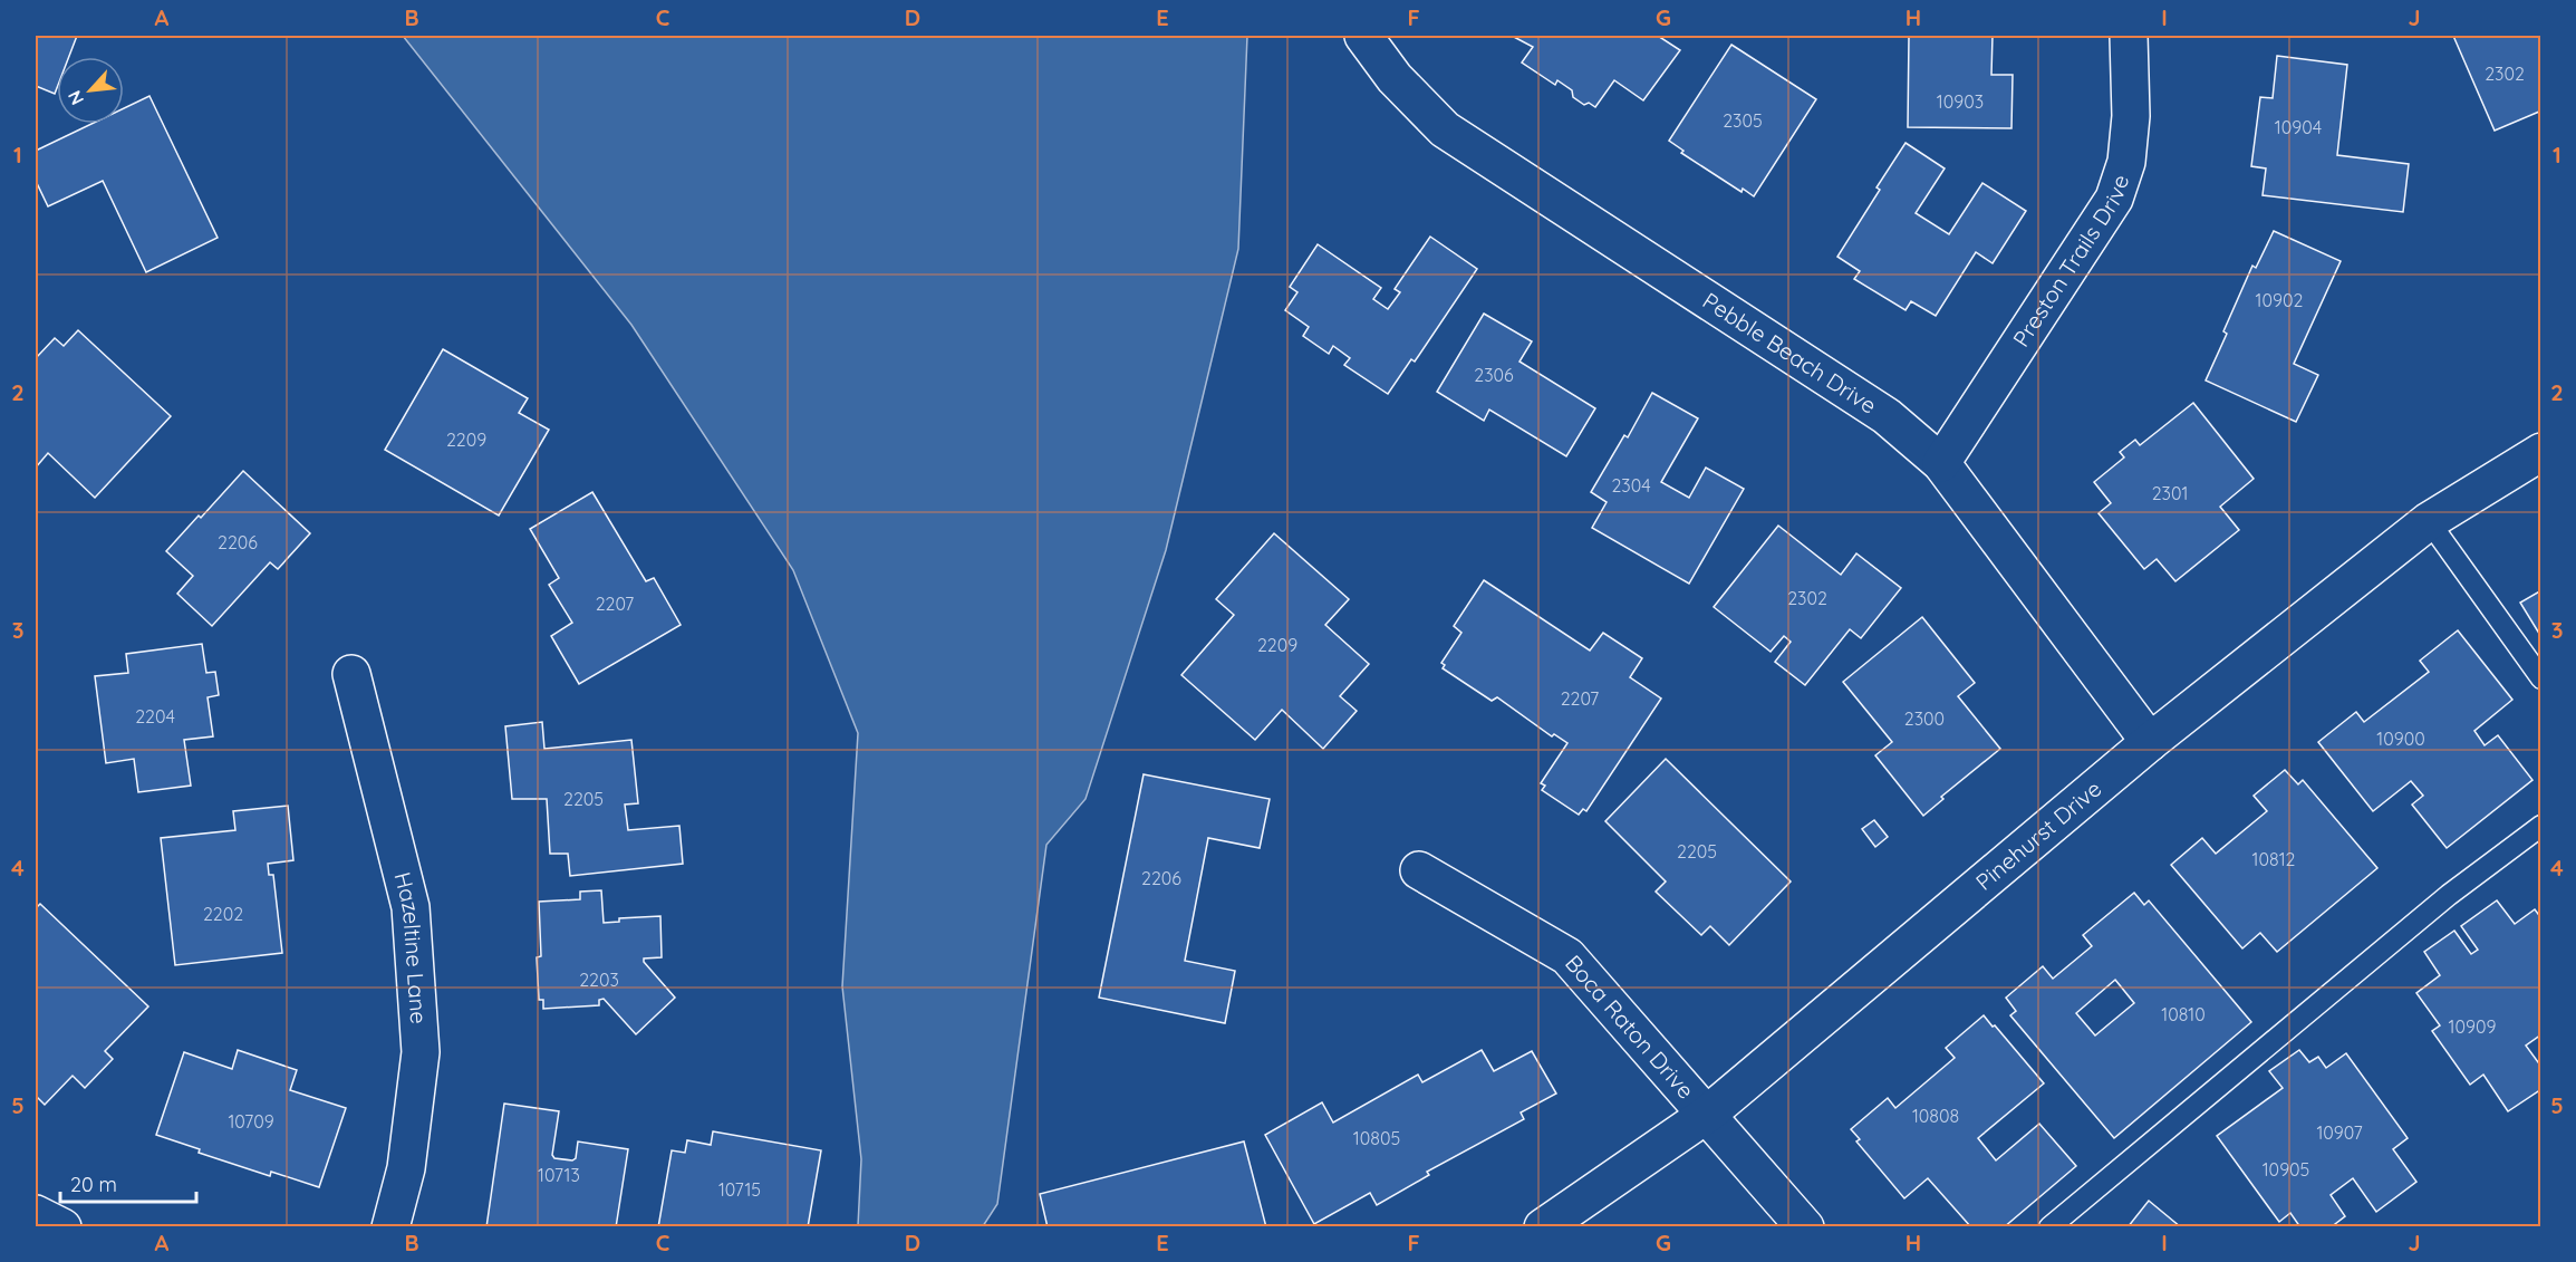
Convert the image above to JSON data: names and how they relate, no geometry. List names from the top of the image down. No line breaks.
{"streets":{"street":["Preston Trails Drive","Pebble Beach Drive","Pinehurst Drive","Hazeltine Lane","Boca Raton Drive"]},"crossings":[["Preston Trails Drive","Pebble Beach Drive"],["Pebble Beach Drive","Pinehurst Drive"],["Pinehurst Drive","Boca Raton Drive"]],"house_numbers":["2302","10903","2305","10904","10902","2306","2209","2304","2301","2206","2302","2207","2209","2207","2204","2300","10900","2205","2205","10812","2206","2202","2203","10810","10909","10808","10709","10907","10805","10905","10713","10715"],"scale_bar":"20 m","north":"bottom left","grid":{"columns":["A","B","C","D","E","F","G","H","I","J"],"rows":["1","2","3","4","5"]}}
